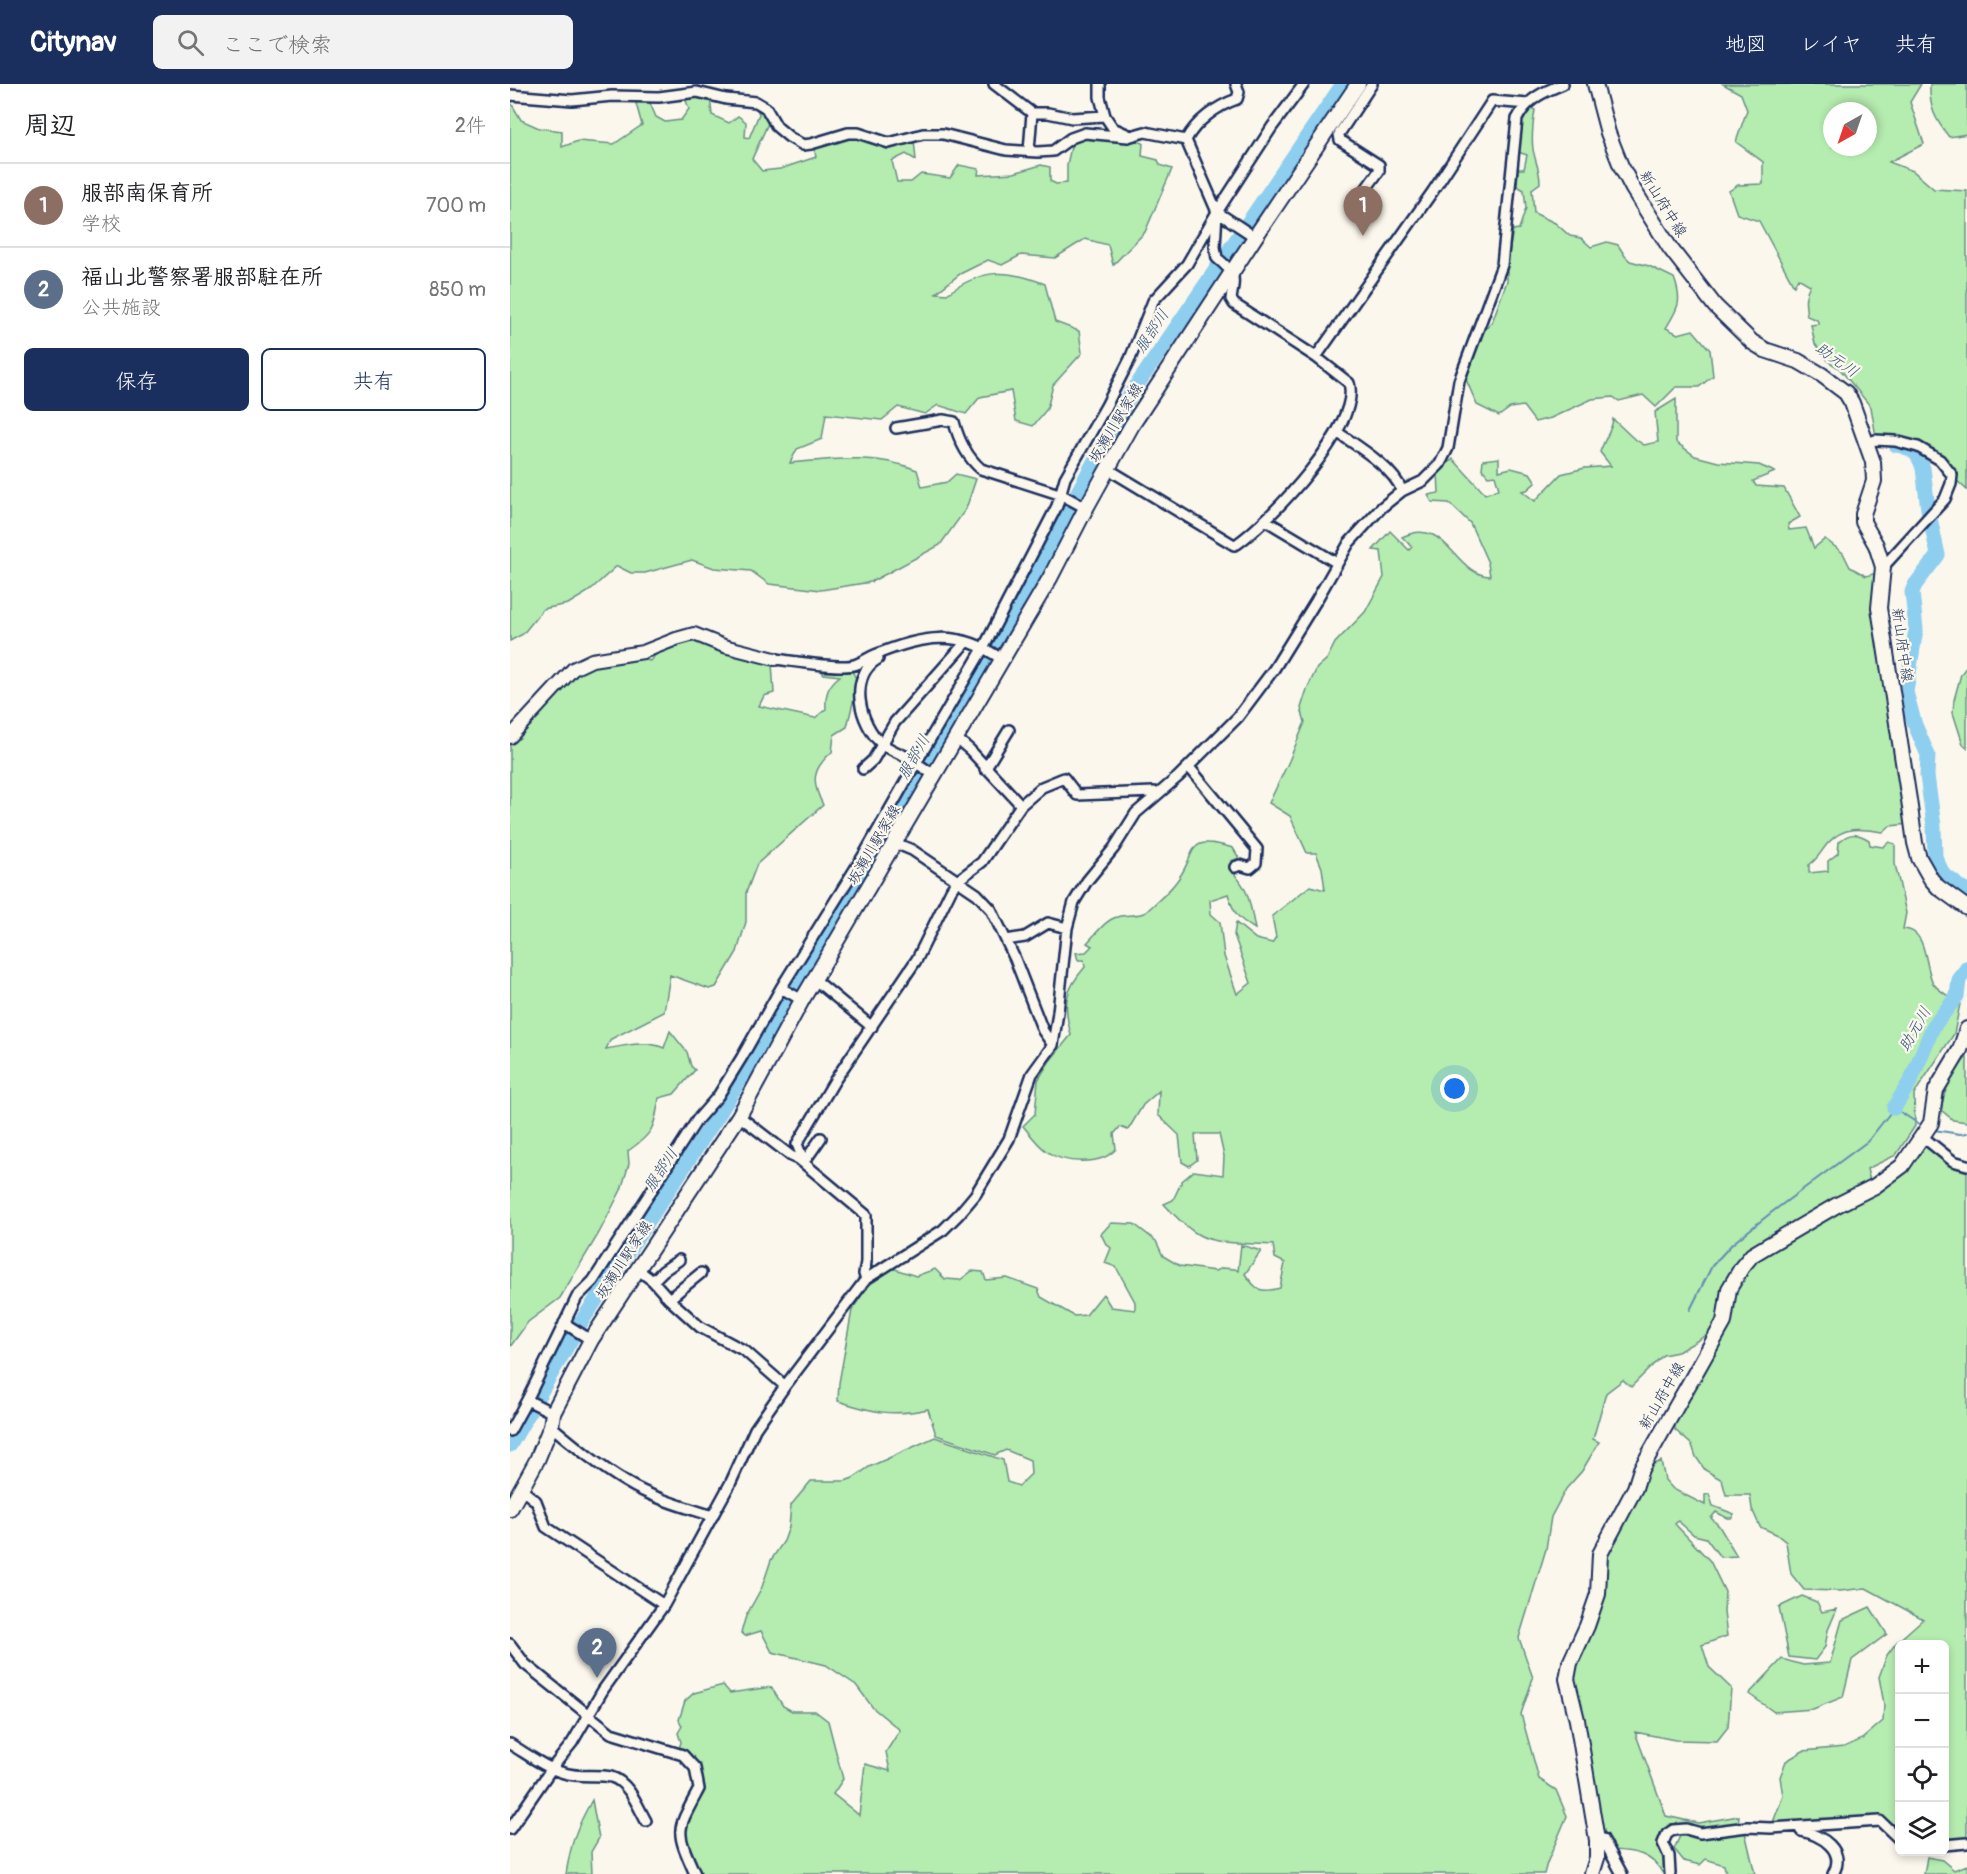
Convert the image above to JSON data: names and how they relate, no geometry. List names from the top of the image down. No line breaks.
{"streets":{"main road":["新山府中線","坂瀬川駅家線"]},"water":["服部川","助元川"],"north":"bottom left","page":{"header":"Citynav","search":"ここで検索","nav":["地図","レイヤ","共有"],"heading":["周辺","2件"],"list":[{"mark":"1","name":"服部南保育所","note":"学校","value":"700 m"},{"mark":"2","name":"福山北警察署服部駐在所","note":"公共施設","value":"850 m"}],"pins":["1","2"],"buttons":["保存","共有"],"map_buttons":["+","−"]}}
